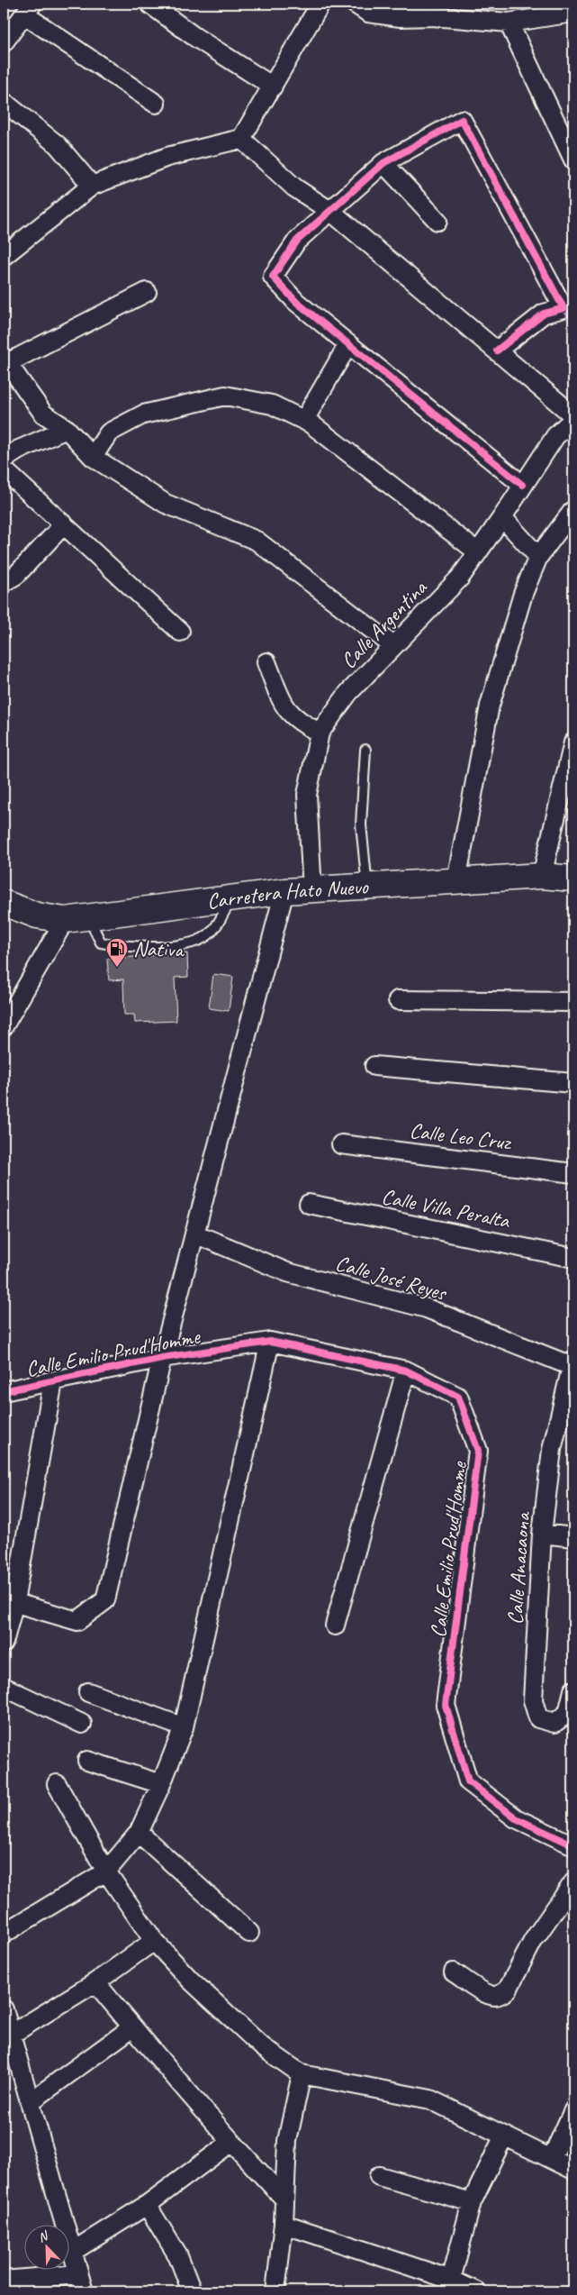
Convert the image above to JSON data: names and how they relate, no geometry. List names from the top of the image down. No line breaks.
{"streets":{"main road":["Carretera Hato Nuevo"],"street":["Calle Argentina","Calle Leo Cruz","Calle Villa Peralta","Calle José Reyes","Calle Emilio Prud'Homme","Calle Anacaona"]},"crossings":[["Calle Argentina","Carretera Hato Nuevo"],["Calle José Reyes","Calle Anacaona"]],"places":{"fuel station":["Nativa"]},"north":"top left"}
